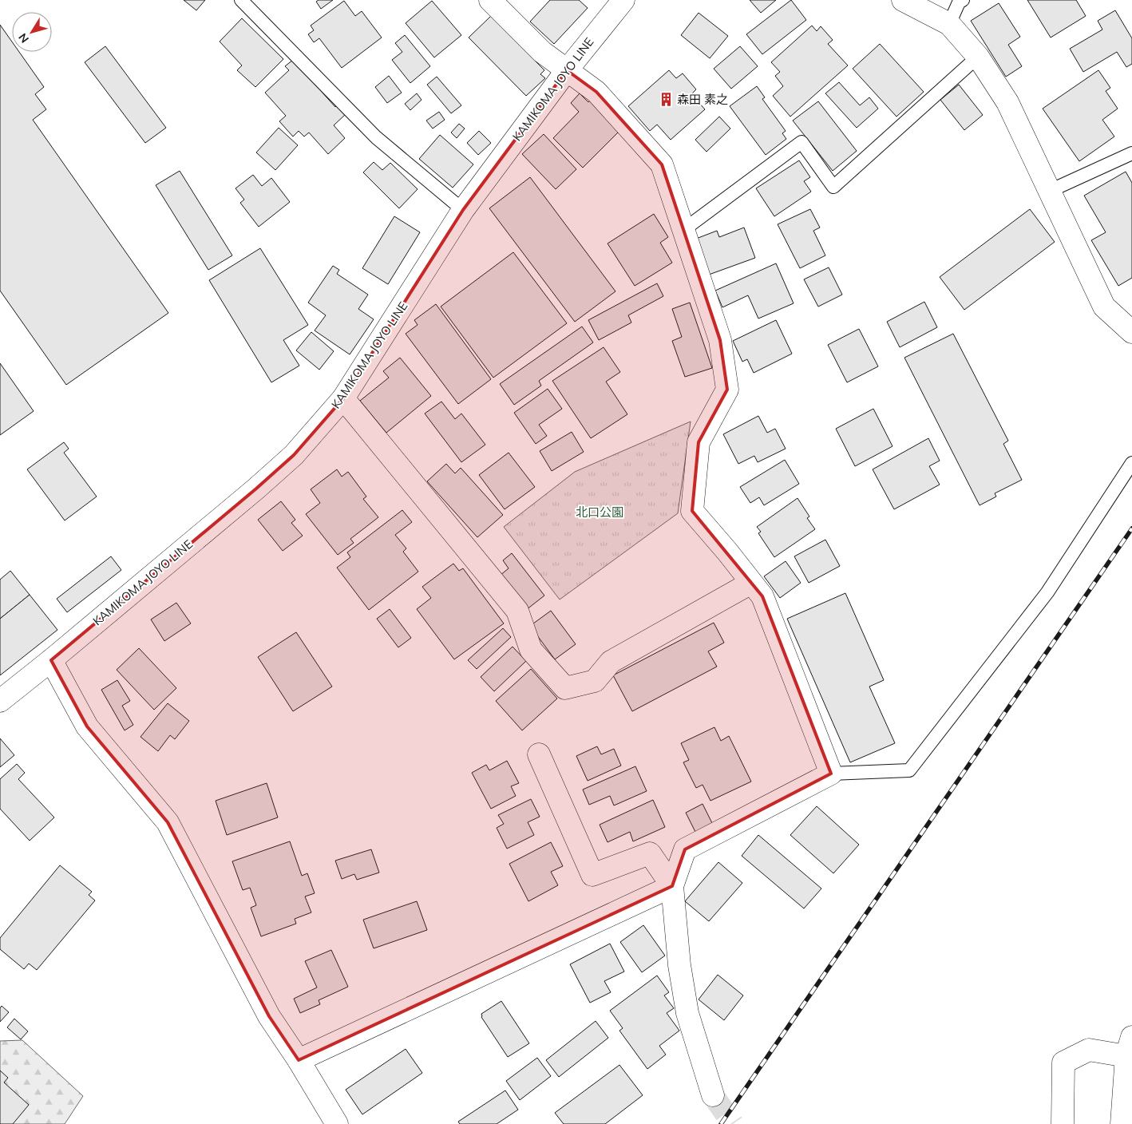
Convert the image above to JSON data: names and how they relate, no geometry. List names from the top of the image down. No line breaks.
{"streets":{"street":["KAMIKOMA JOYO LINE"]},"parks":["北口公園"],"places":{"building":["森田 素之"]},"north":"bottom left"}
